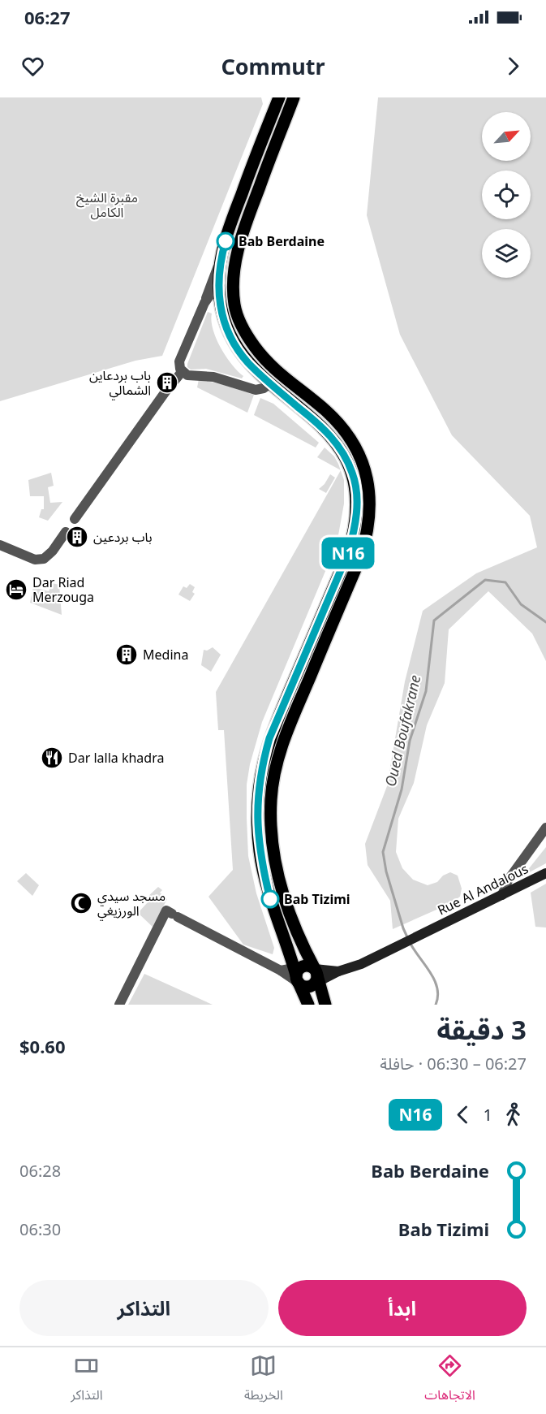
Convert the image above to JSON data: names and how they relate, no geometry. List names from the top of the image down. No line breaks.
{"streets":{"street":["Rue Al Andalous"]},"water":["Oued Boufakrane"],"parks":["مقبرة الشيخ الكامل"],"places":{"other":["Bab Berdaine","Bab Tizimi"],"building":["باب بردعاين الشمالي","باب بردعين","Medina"],"hotel":["Dar Riad Merzouga"],"restaurant":["Dar lalla khadra"],"mosque":["مسجد سيدي الورزيغي"]},"lines":["bus line N16"],"north":"top right","page":{"status":"06:27","header":"Commutr","on_map":"N16","heading":["3 دقيقة","06:27 – 06:30 · حافلة","$0.60"],"legs":["1","N16"],"list":[{"name":"Bab Berdaine","value":"06:28"},{"name":"Bab Tizimi","value":"06:30"}],"buttons":["ابدأ","التذاكر"],"tabs":["الاتجاهات","الخريطة","التذاكر"]}}
